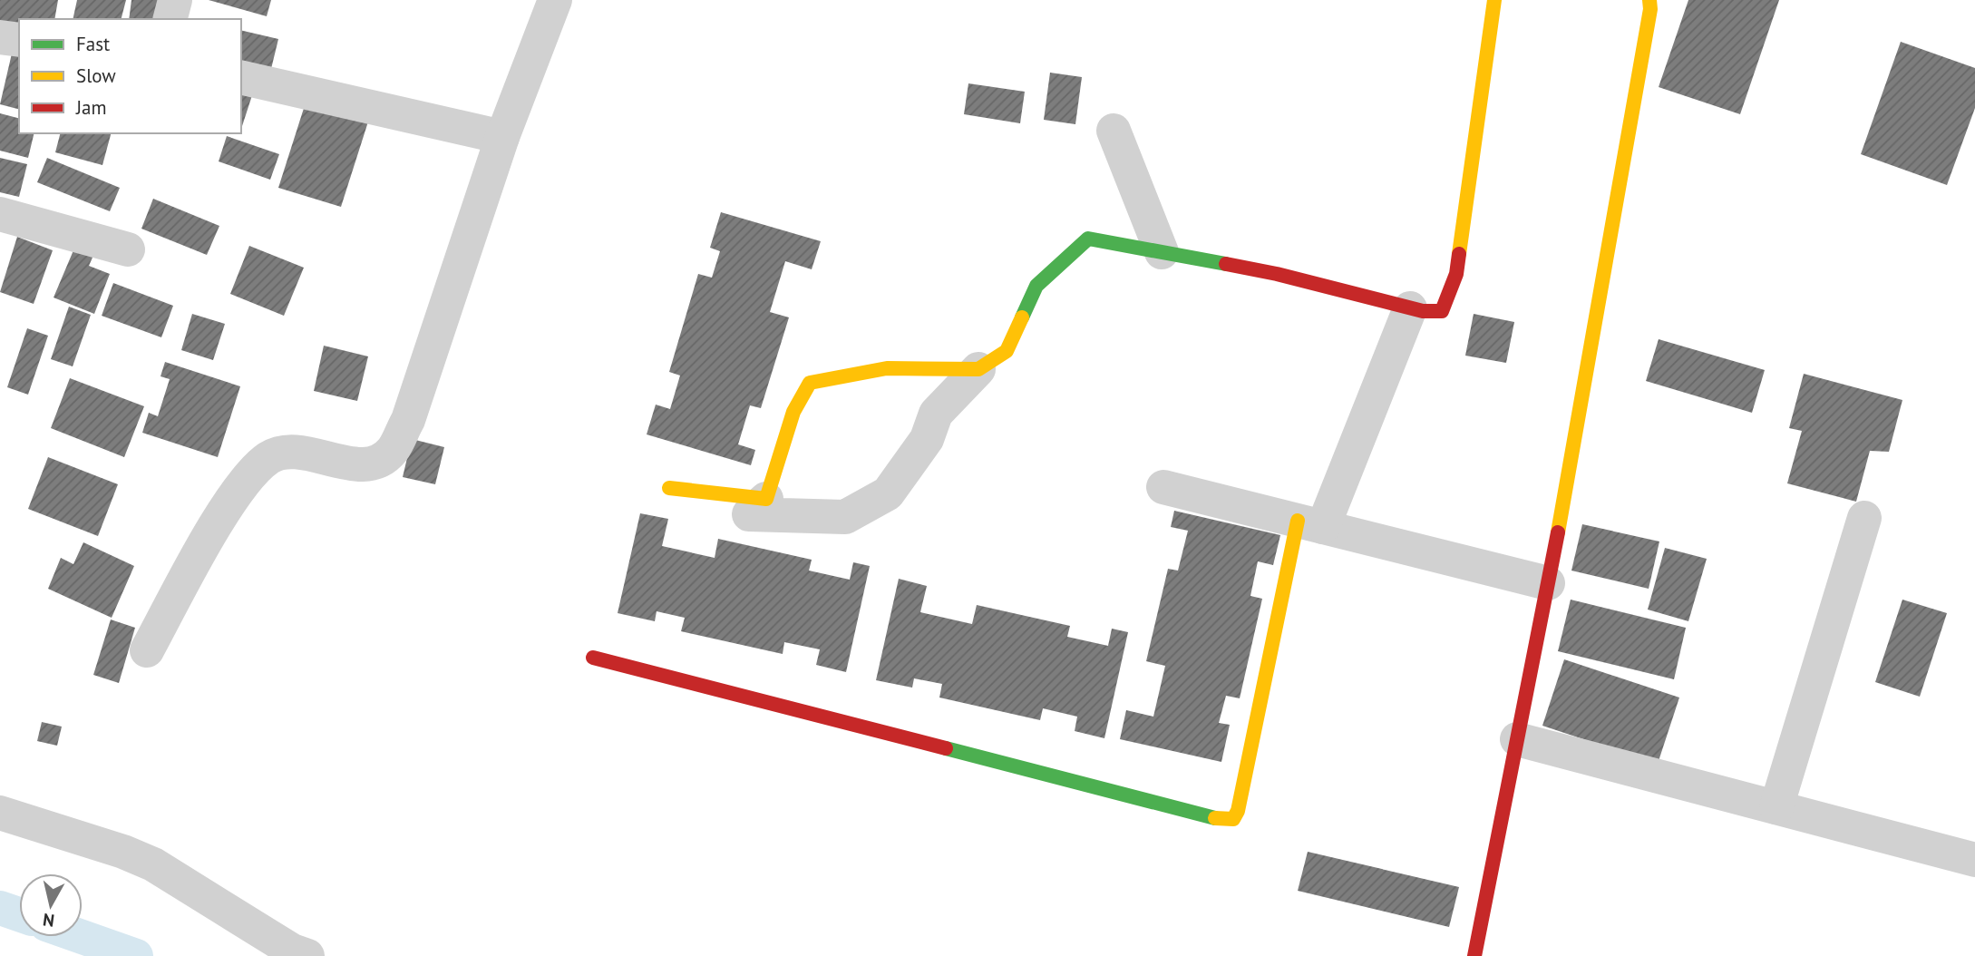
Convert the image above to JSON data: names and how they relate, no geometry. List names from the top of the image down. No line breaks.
{"legend":["Fast","Slow","Jam"],"north":"bottom"}
